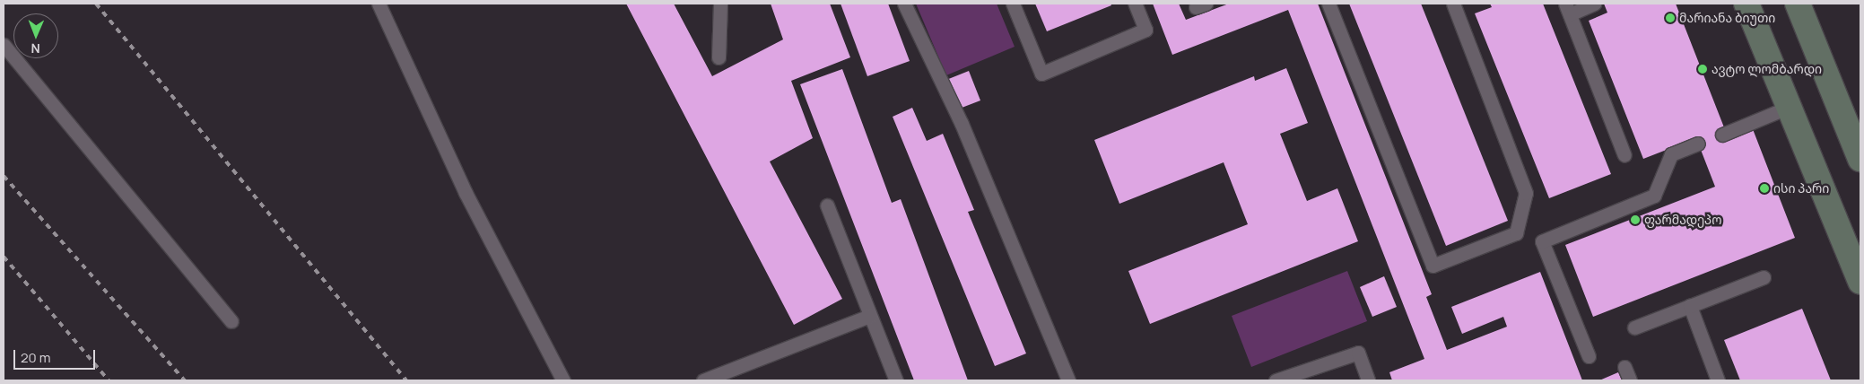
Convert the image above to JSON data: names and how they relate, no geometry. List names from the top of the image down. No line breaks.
{"places":["მარიანა ბიუთი","ავტო ლომბარდი","ისი პარი","ფარმადეპო"],"scale_bar":"20 m","north":"bottom"}
